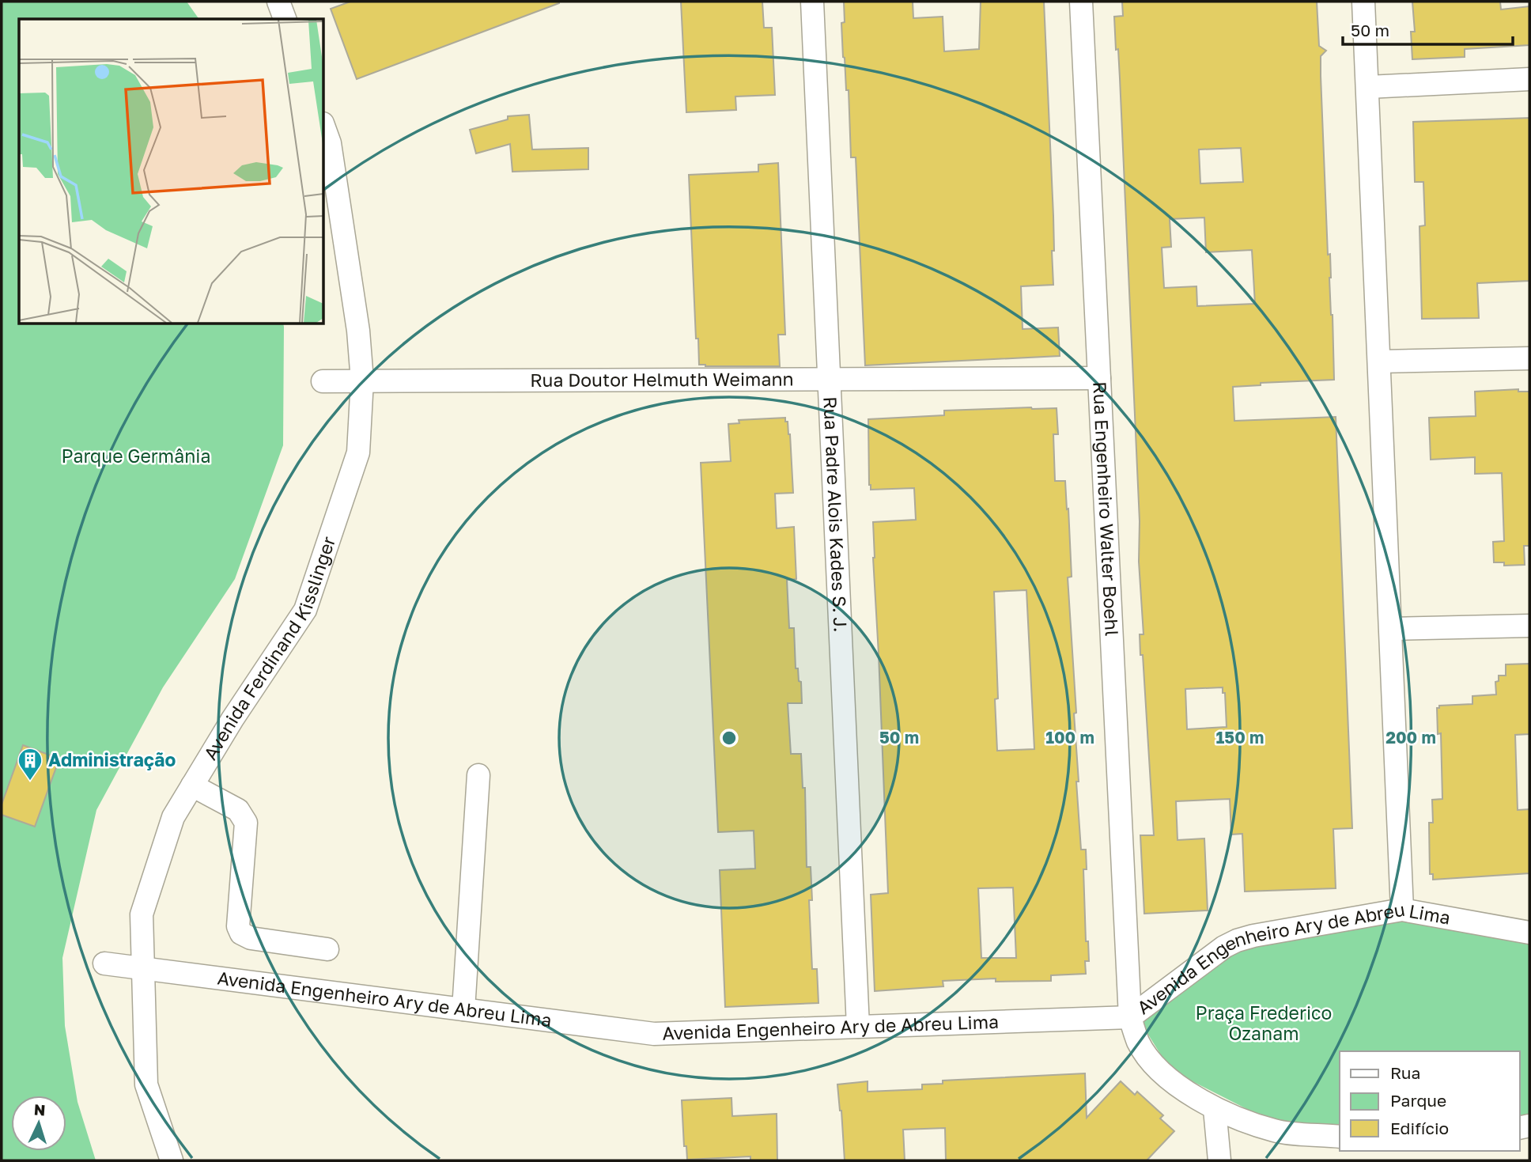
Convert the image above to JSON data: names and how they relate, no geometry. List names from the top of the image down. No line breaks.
{"streets":{"street":["Rua Doutor Helmuth Weimann","Rua Engenheiro Walter Boehl","Rua Padre Alois Kades S. J.","Avenida Ferdinand Kisslinger","Avenida Engenheiro Ary de Abreu Lima"]},"crossings":[["Rua Doutor Helmuth Weimann","Rua Engenheiro Walter Boehl"],["Rua Doutor Helmuth Weimann","Rua Padre Alois Kades S. J."],["Rua Doutor Helmuth Weimann","Avenida Ferdinand Kisslinger"],["Rua Engenheiro Walter Boehl","Avenida Engenheiro Ary de Abreu Lima"],["Rua Padre Alois Kades S. J.","Avenida Engenheiro Ary de Abreu Lima"],["Avenida Ferdinand Kisslinger","Avenida Engenheiro Ary de Abreu Lima"]],"parks":["Parque Germânia","Praça Frederico Ozanam"],"places":{"building":["Administração"]},"legend":["Rua","Parque","Edifício"],"scale_bar":"50 m","north":"top","rings":["50 m","100 m","150 m","200 m"]}
